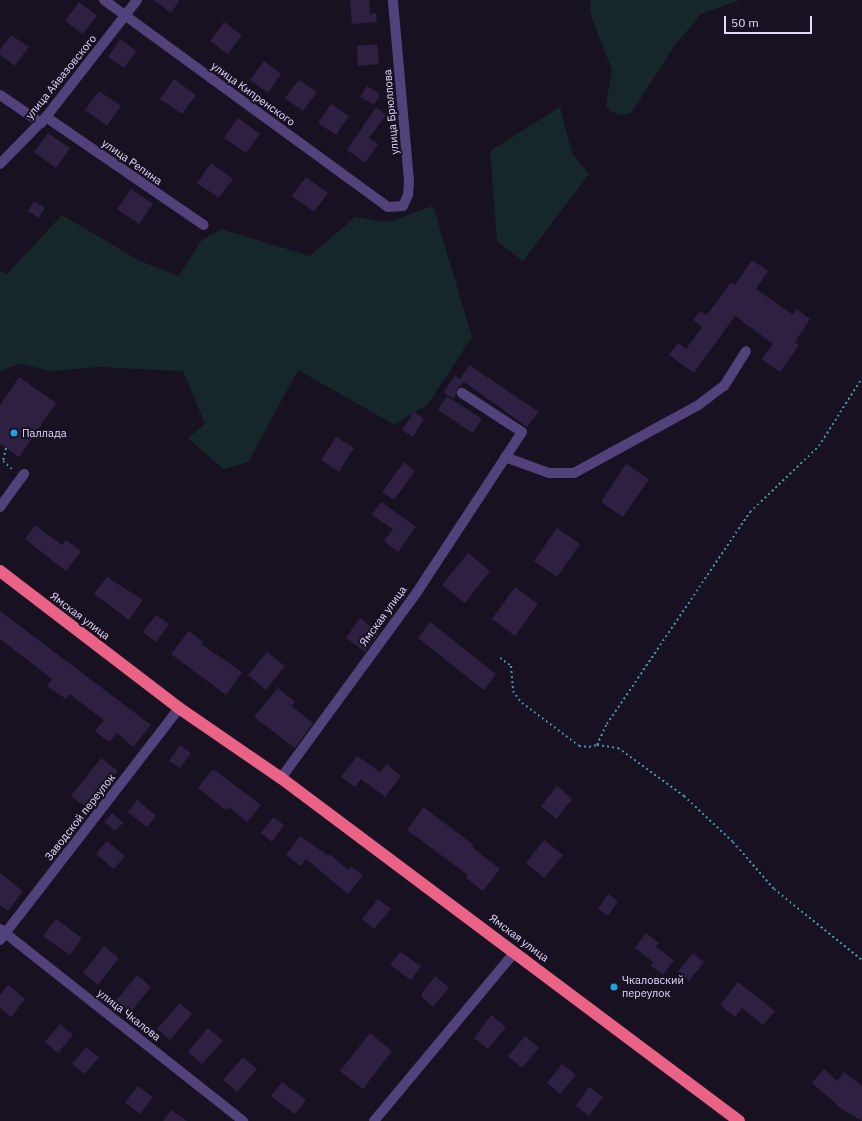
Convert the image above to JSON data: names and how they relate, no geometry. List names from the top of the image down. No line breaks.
{"streets":{"highway":["Ямская улица"],"street":["улица Айвазовского","улица Кипренского","улица Брюллова","улица Репина","Заводской переулок","улица Чкалова"]},"crossings":[["улица Айвазовского","улица Кипренского"],["улица Айвазовского","улица Репина"],["улица Кипренского","улица Брюллова"],["Ямская улица","Заводской переулок"],["Заводской переулок","улица Чкалова"]],"places":["Паллада","Чкаловский переулок"],"scale_bar":"50 m"}
